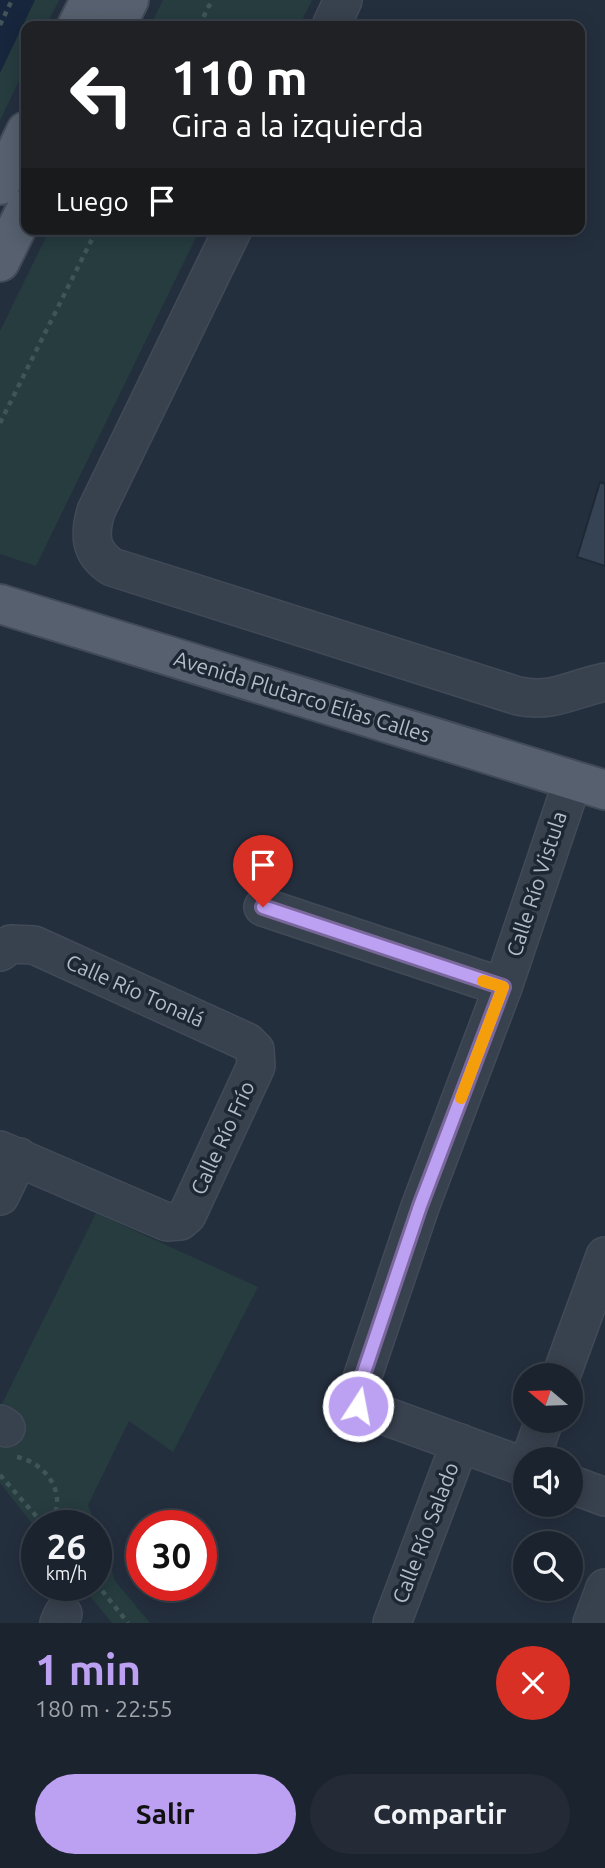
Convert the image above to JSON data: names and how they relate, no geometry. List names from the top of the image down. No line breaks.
{"streets":{"main road":["Avenida Plutarco Elías Calles"],"street":["Calle Río Vistula","Calle Río Tonalá","Calle Río Frío","Calle Río Salado"]},"crossings":[["Avenida Plutarco Elías Calles","Calle Río Vistula"],["Calle Río Vistula","Calle Río Salado"],["Calle Río Tonalá","Calle Río Frío"]],"north":"left","page":{"turn":["110 m","Gira a la izquierda"],"then":"Luego","speed":"26 km/h","limit":"30","heading":["1 min","180 m · 22:55"],"buttons":["Salir","Compartir"]}}
